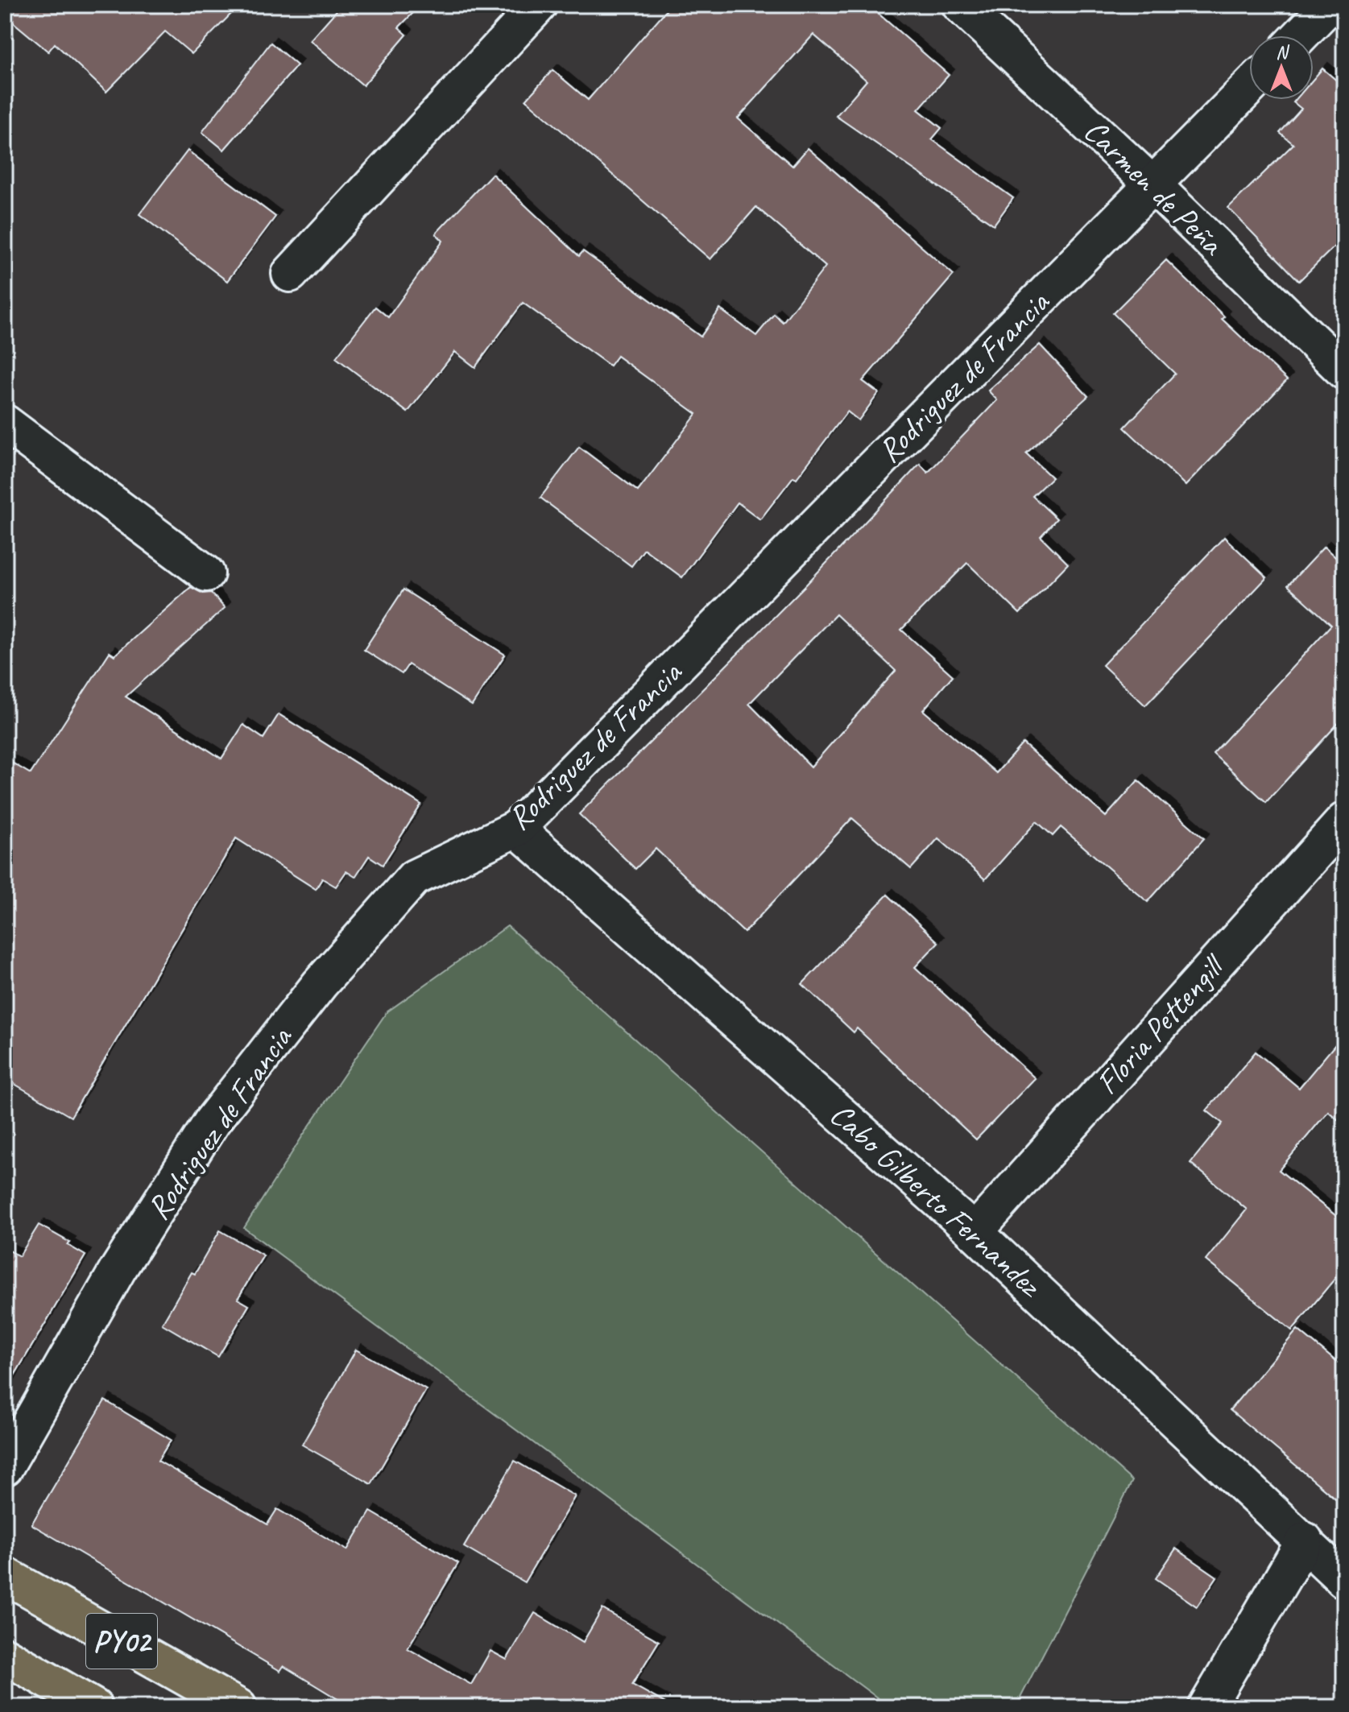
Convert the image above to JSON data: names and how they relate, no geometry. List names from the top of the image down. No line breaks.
{"streets":{"highway":["PY02"],"street":["Carmen de Peña","Rodriguez de Francia","Floria Pettengill","Cabo Gilberto Fernandez"]},"crossings":[["Carmen de Peña","Rodriguez de Francia"],["Rodriguez de Francia","Cabo Gilberto Fernandez"],["Floria Pettengill","Cabo Gilberto Fernandez"]],"north":"top"}
